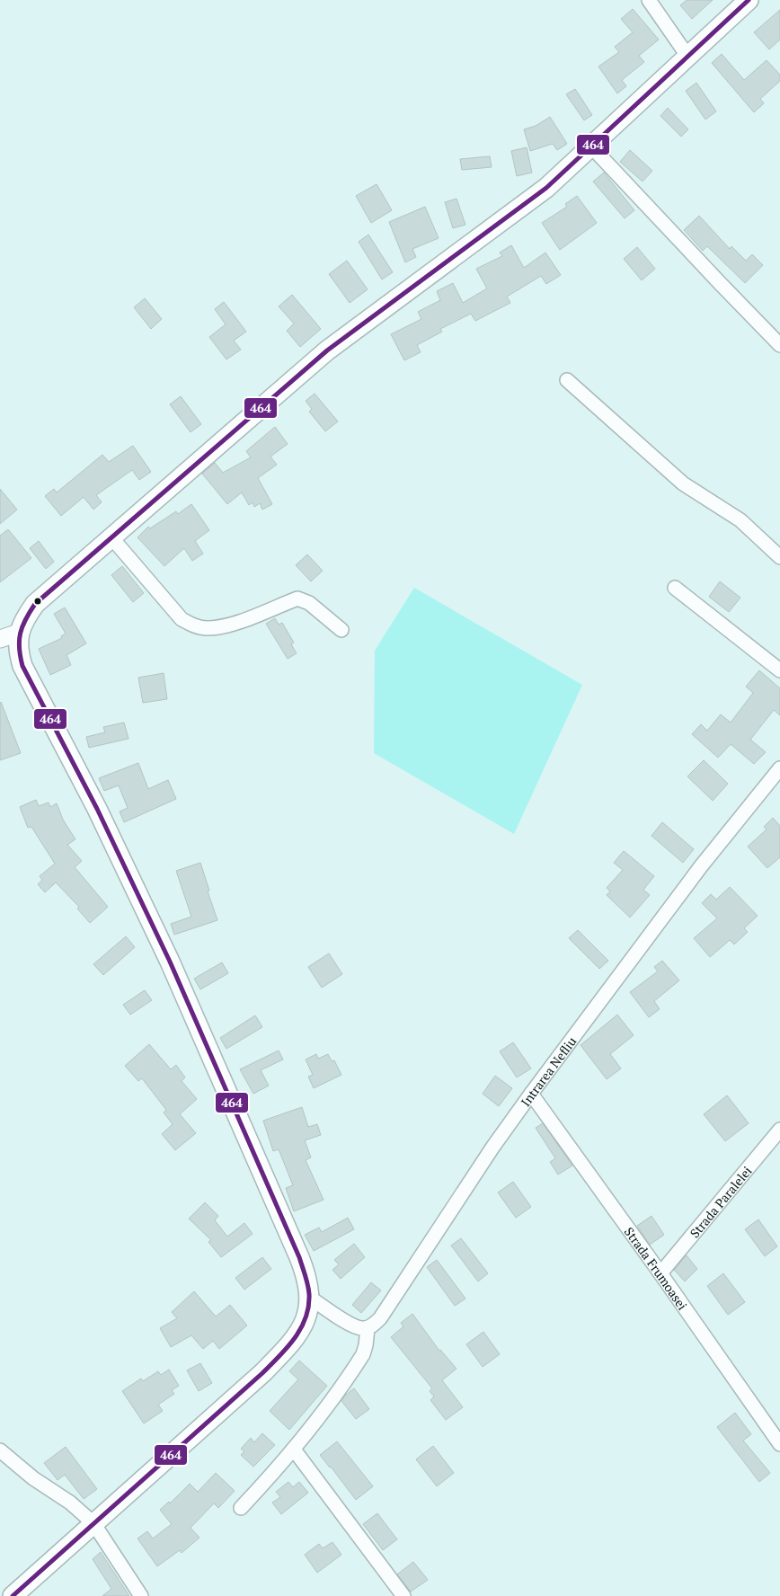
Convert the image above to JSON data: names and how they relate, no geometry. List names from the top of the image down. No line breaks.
{"streets":{"street":["Intrarea Nefliu","Strada Paralelei","Strada Frumoasei"]},"crossings":[["Intrarea Nefliu","Strada Frumoasei"],["Strada Paralelei","Strada Frumoasei"]],"lines":["transit line 464"]}
